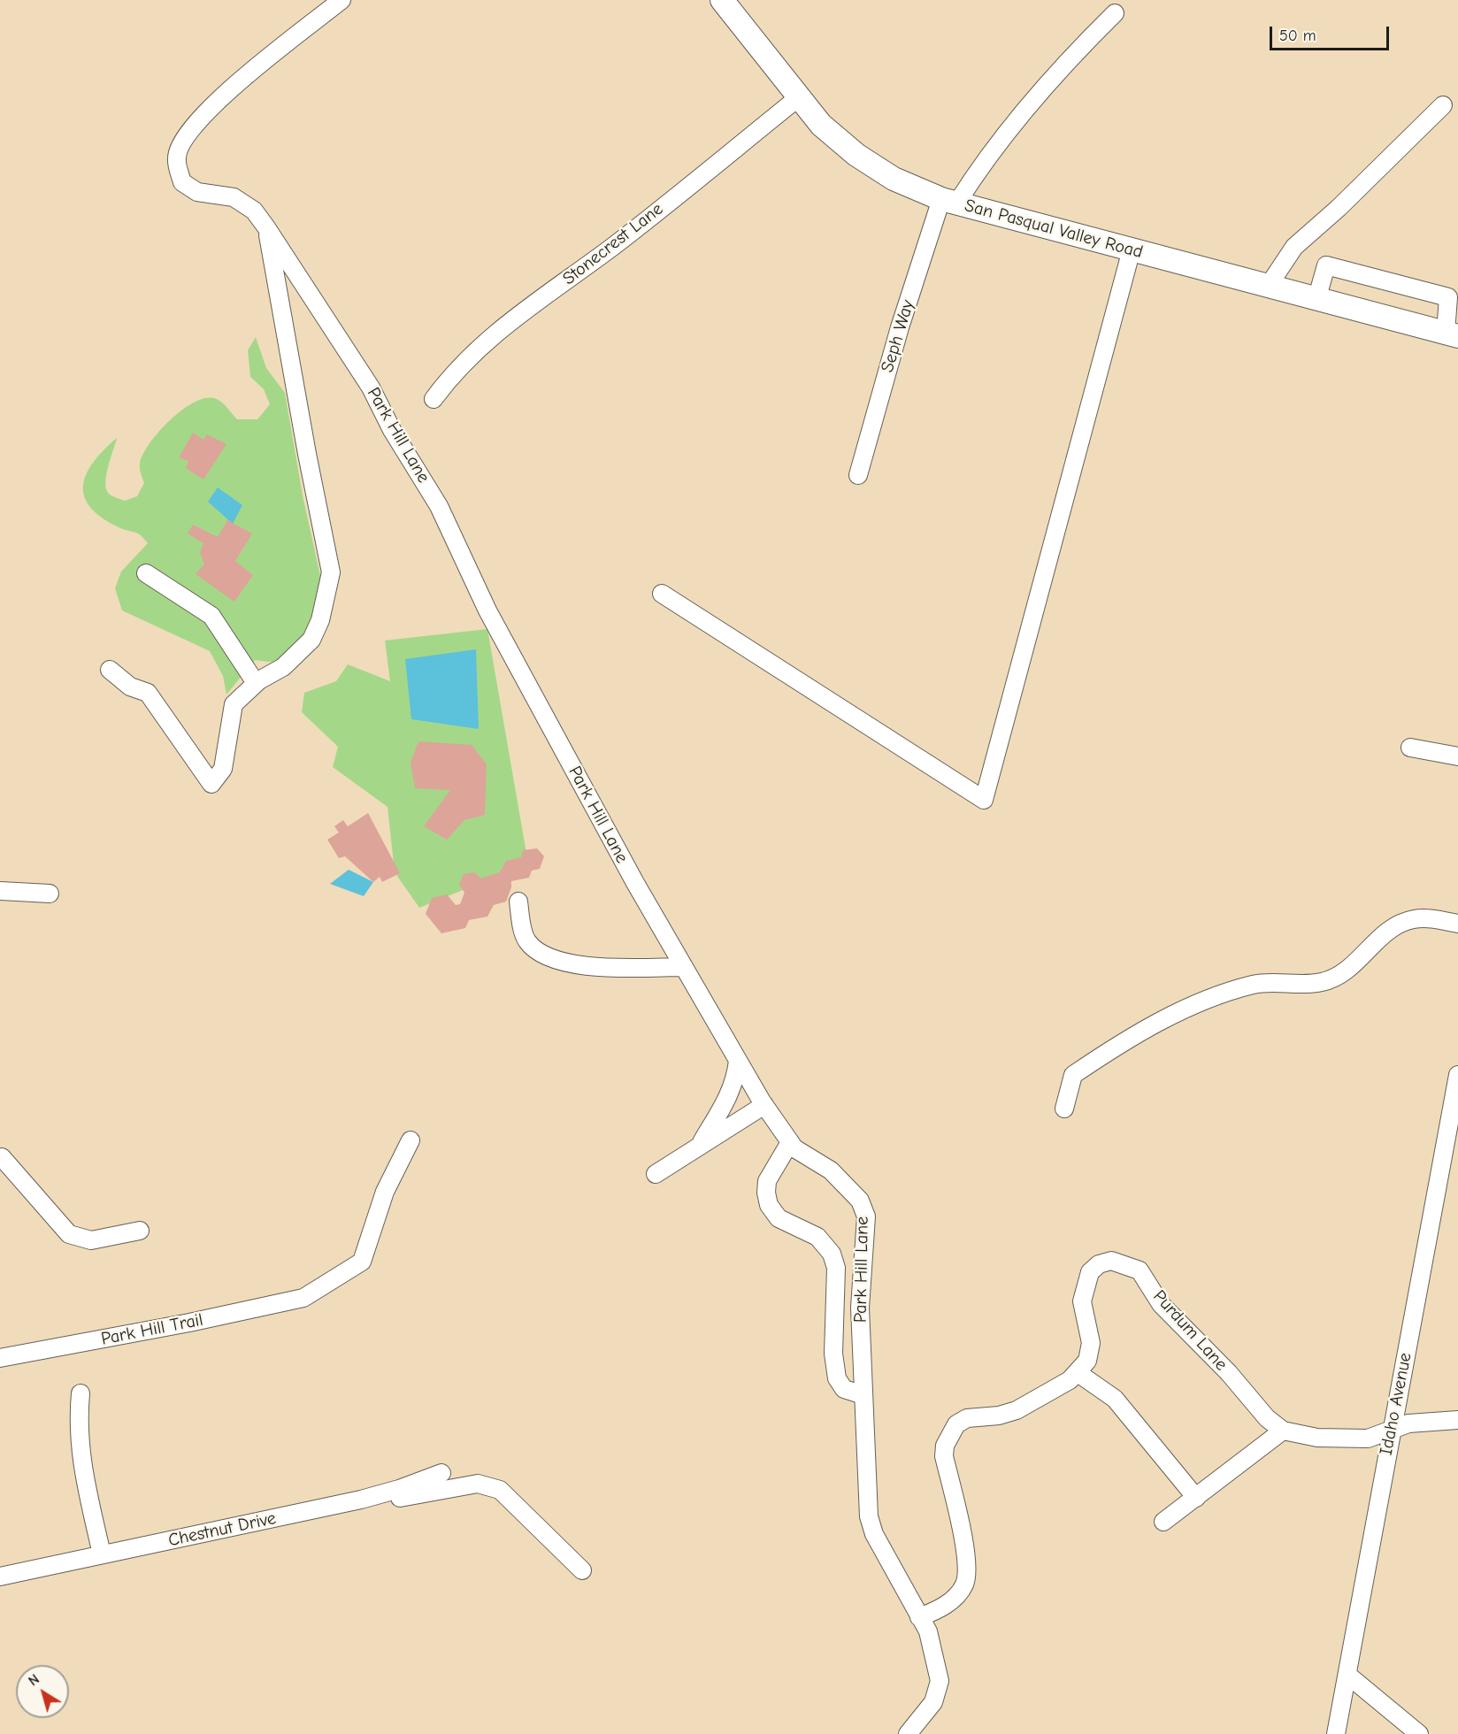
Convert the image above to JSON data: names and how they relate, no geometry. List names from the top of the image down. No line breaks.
{"streets":{"main road":["San Pasqual Valley Road"],"street":["Stonecrest Lane","Seph Way","Park Hill Lane","Park Hill Trail","Purdum Lane","Idaho Avenue","Chestnut Drive"]},"crossings":[["San Pasqual Valley Road","Stonecrest Lane"],["San Pasqual Valley Road","Seph Way"],["Park Hill Lane","Purdum Lane"],["Purdum Lane","Idaho Avenue"]],"scale_bar":"50 m","north":"top left"}
